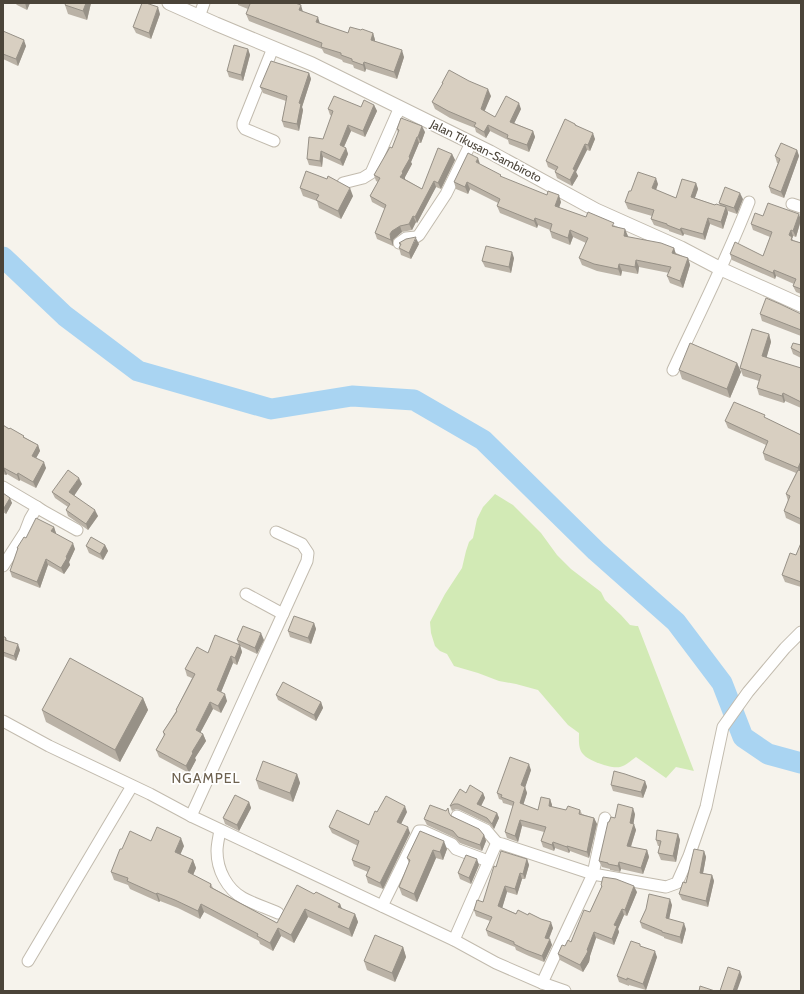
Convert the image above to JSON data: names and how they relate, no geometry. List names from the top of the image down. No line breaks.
{"streets":{"street":["Jalan Tikusan-Sambiroto"]},"districts":["NGAMPEL"]}
